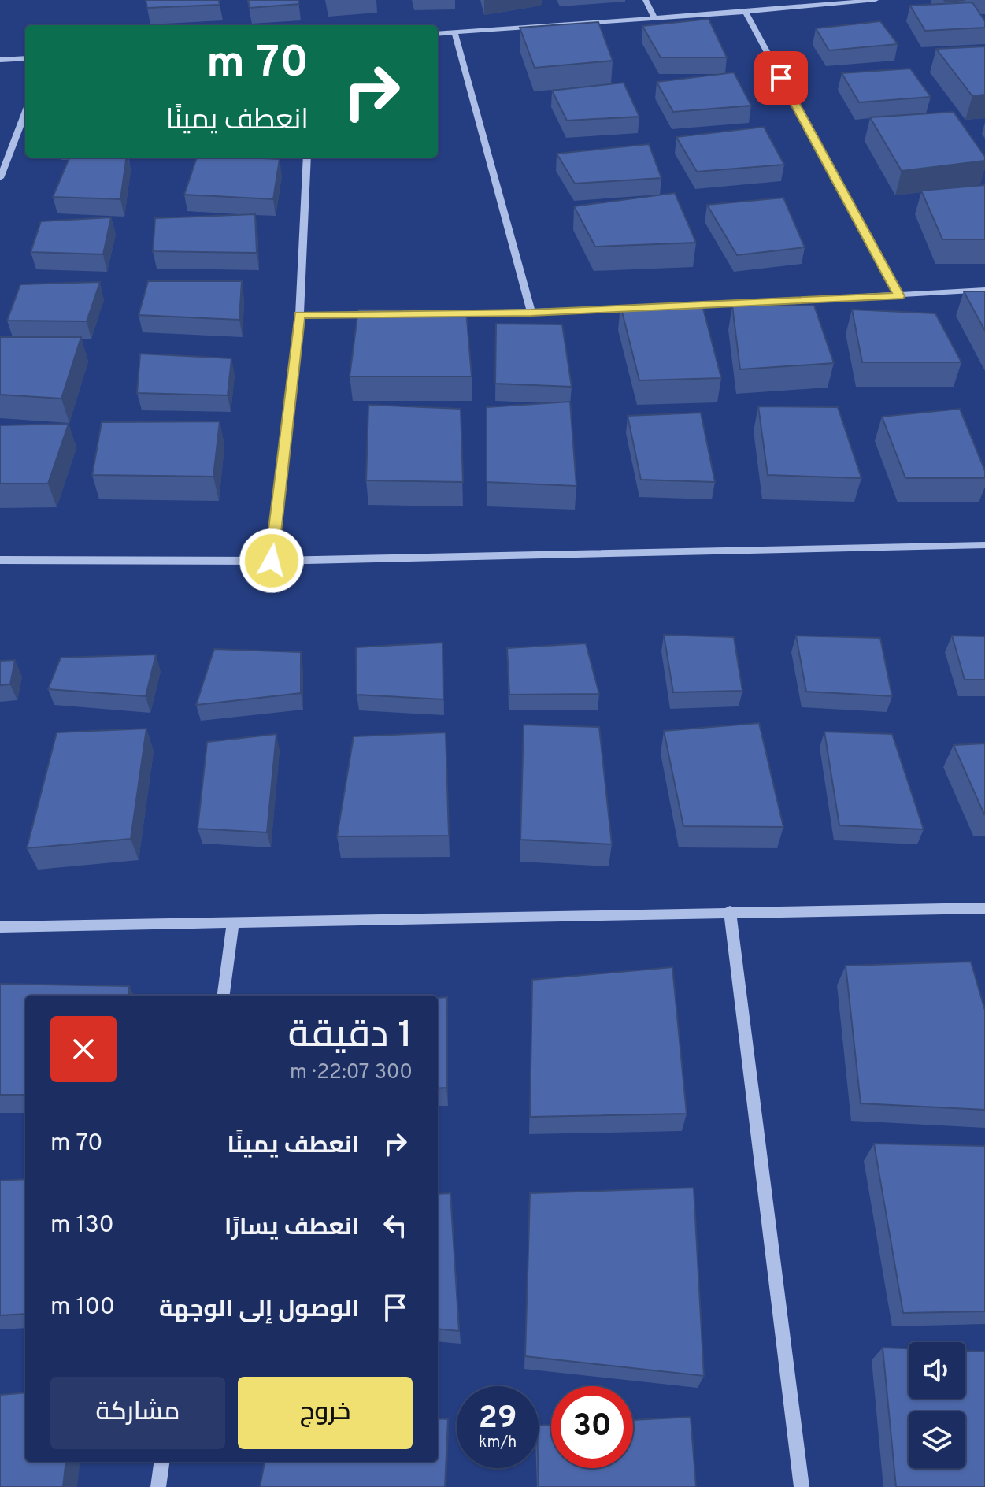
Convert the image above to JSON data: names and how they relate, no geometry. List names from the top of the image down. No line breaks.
{"page":{"turn":["70 m","انعطف يمينًا"],"heading":["1 دقيقة","300 m · 22:07"],"list":[{"name":"انعطف يمينًا","value":"70 m"},{"name":"انعطف يسارًا","value":"130 m"},{"name":"الوصول إلى الوجهة","value":"100 m"}],"buttons":["خروج","مشاركة"],"speed":"29 km/h","limit":"30"}}
